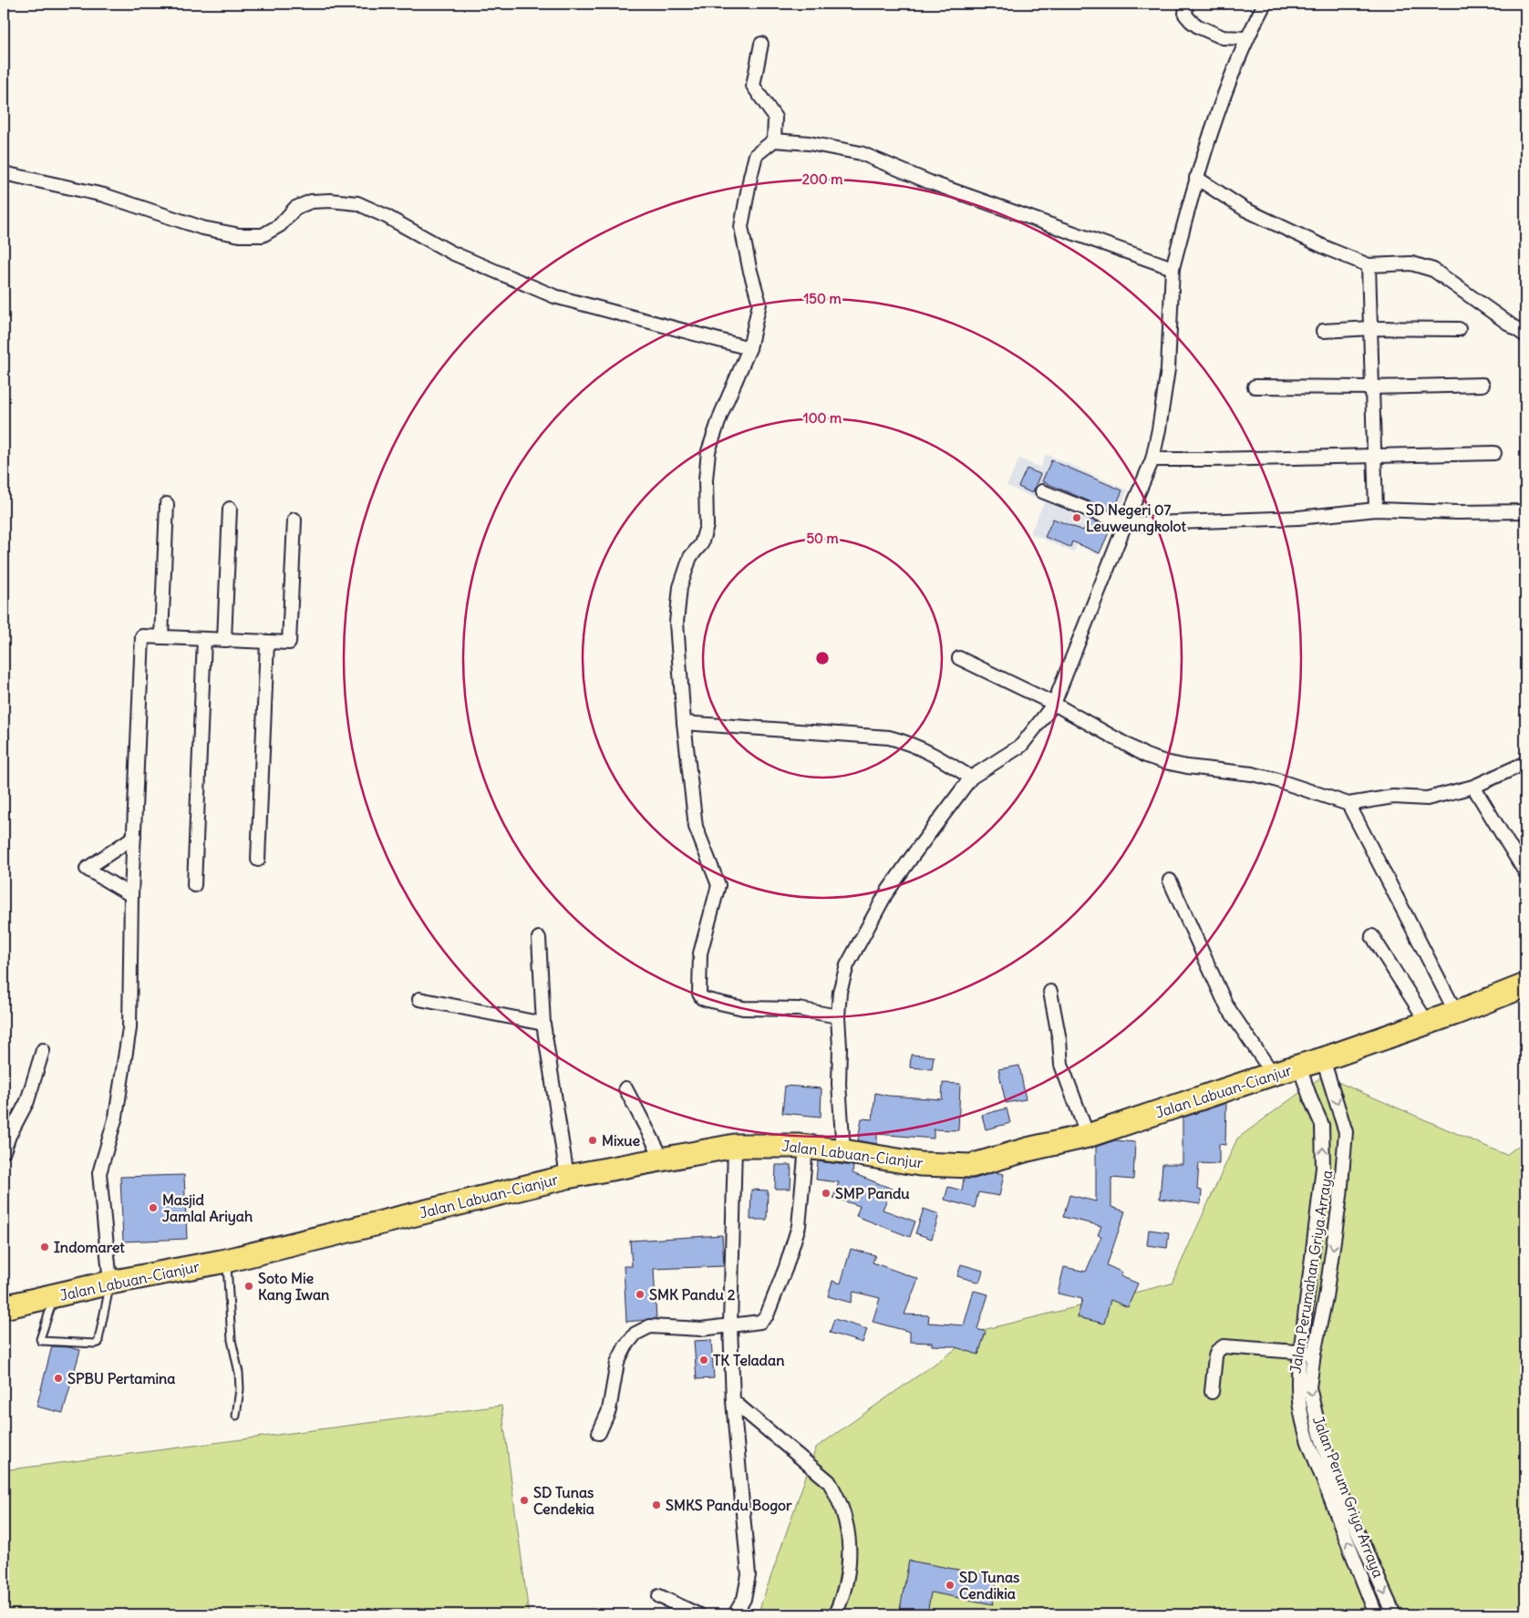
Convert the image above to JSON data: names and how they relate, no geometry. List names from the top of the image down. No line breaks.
{"streets":{"highway":["Jalan Labuan-Cianjur"],"street":["Jalan Perumahan Griya Arraya","Jalan Perum Griya Arraya"]},"crossings":[["Jalan Labuan-Cianjur","Jalan Perumahan Griya Arraya"],["Jalan Labuan-Cianjur","Jalan Perum Griya Arraya"]],"one_way":["Jalan Perumahan Griya Arraya","Jalan Perum Griya Arraya"],"places":["SD Negeri 07 Leuweungkolot","Mixue","SMP Pandu","Masjid Jamlal Ariyah","Indomaret","Soto Mie Kang Iwan","SMK Pandu 2","TK Teladan","SPBU Pertamina","SD Tunas Cendekia","SMKS Pandu Bogor","SD Tunas Cendikia"],"rings":["200 m","150 m","100 m","50 m"]}
